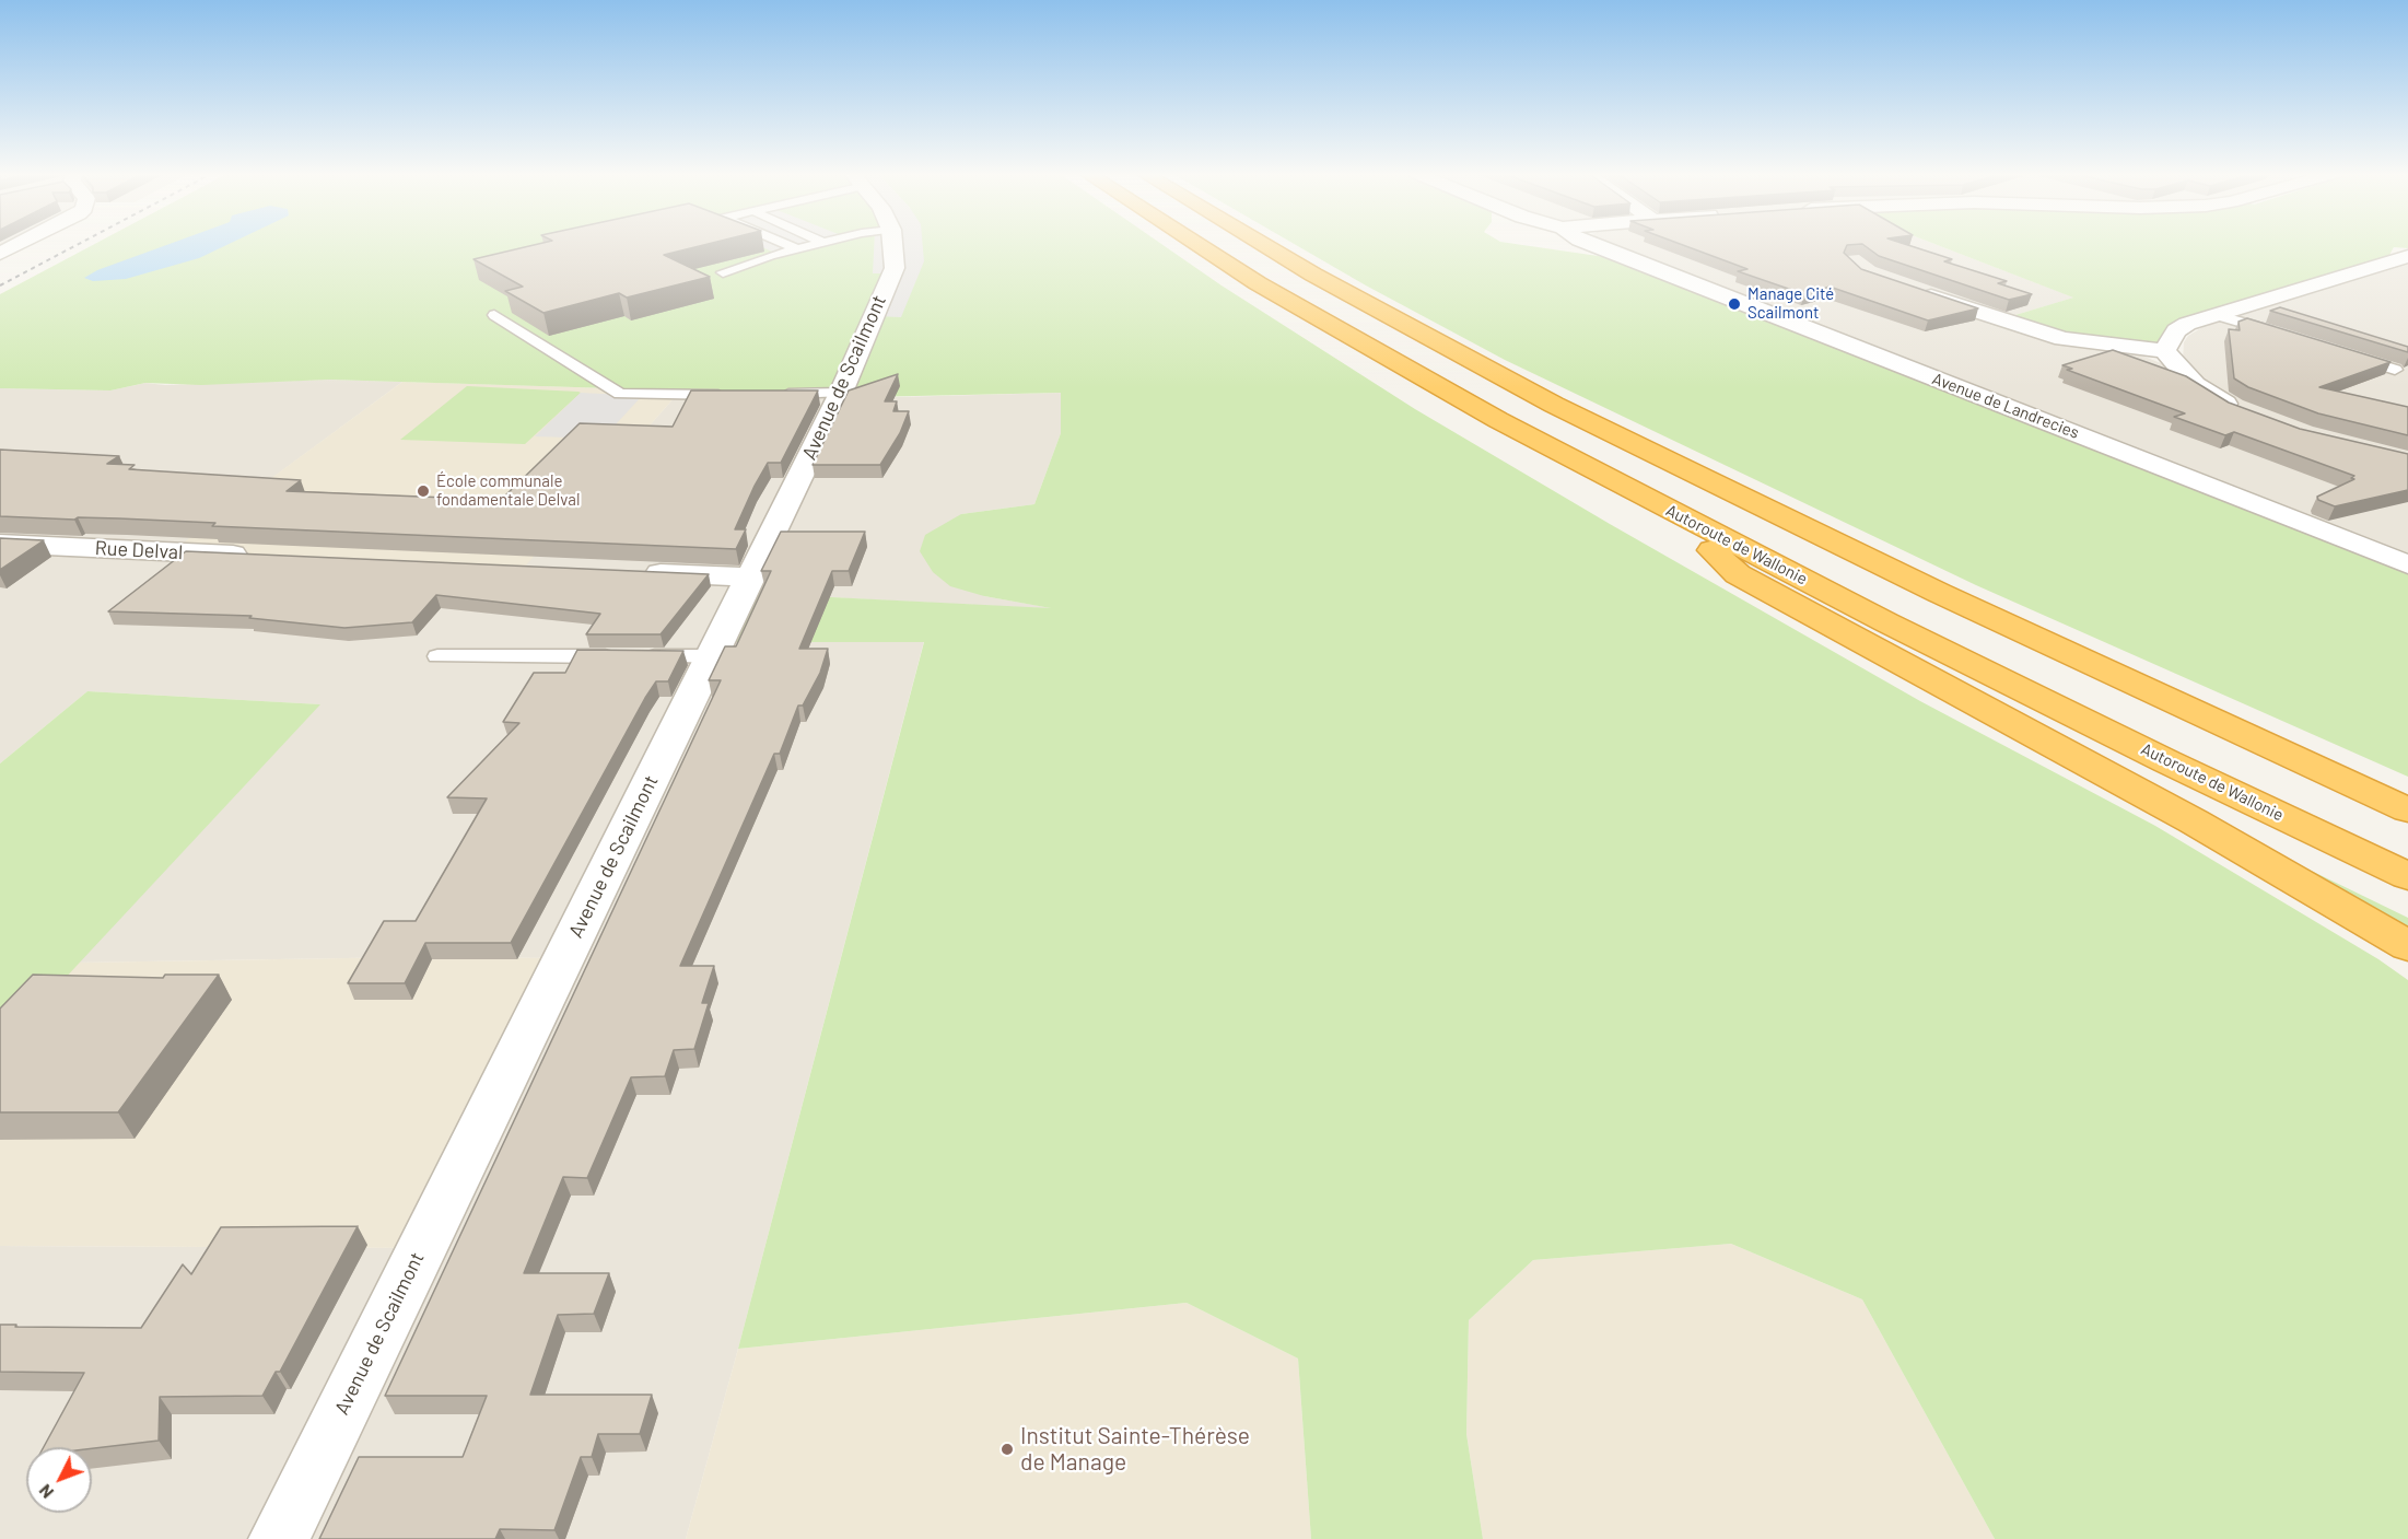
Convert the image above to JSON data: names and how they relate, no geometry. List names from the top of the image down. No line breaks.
{"streets":{"highway":["Autoroute de Wallonie"],"street":["Avenue de Scailmont","Avenue de Landrecies","Rue Delval"]},"places":["Manage Cité Scailmont","École communale fondamentale Delval","Institut Sainte-Thérèse de Manage"],"north":"bottom left"}
